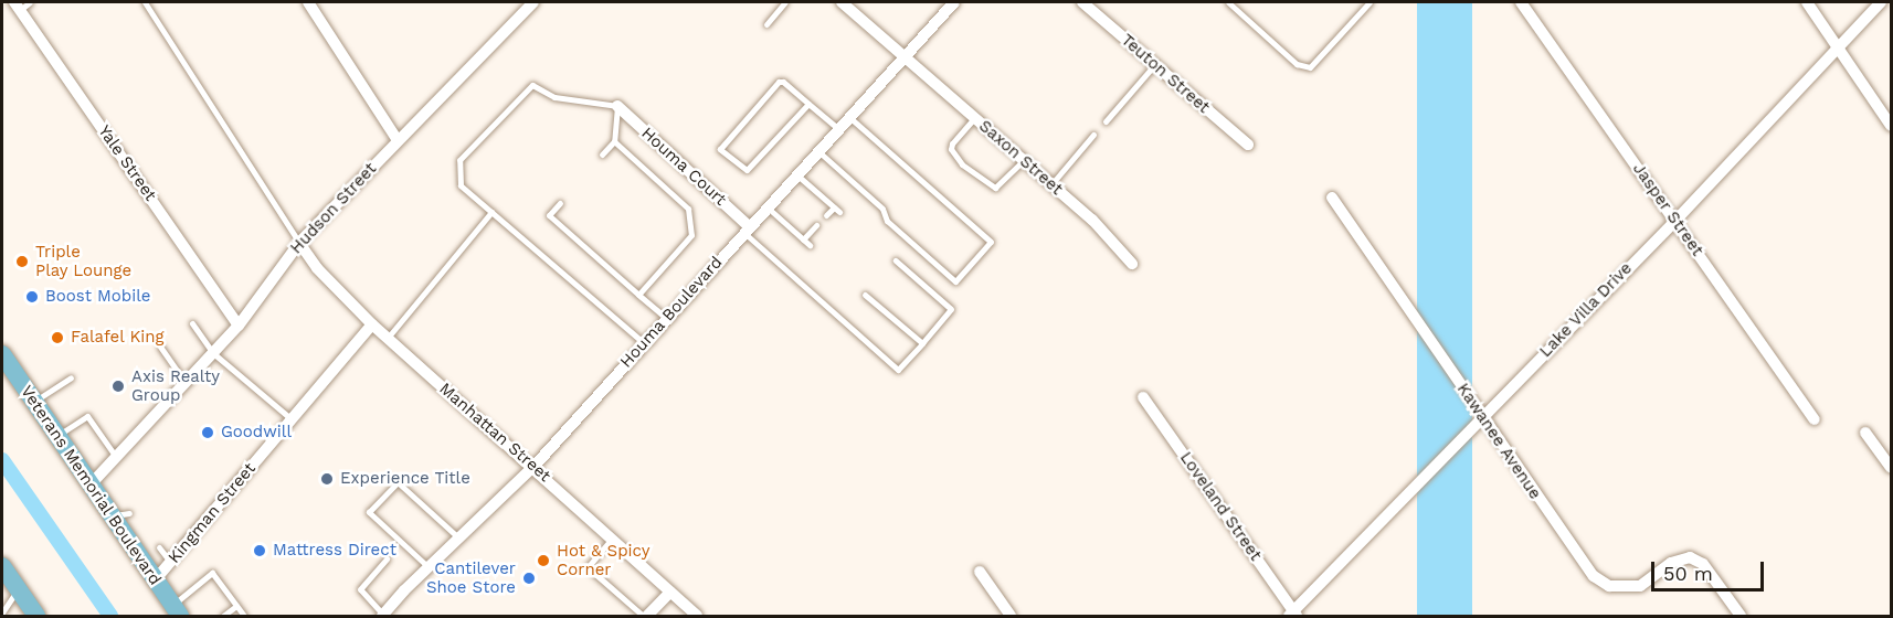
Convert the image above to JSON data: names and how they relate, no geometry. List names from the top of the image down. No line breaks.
{"streets":{"main road":["Veterans Memorial Boulevard"],"street":["Teuton Street","Saxon Street","Yale Street","Houma Court","Hudson Street","Jasper Street","Lake Villa Drive","Houma Boulevard","Manhattan Street","Kawanee Avenue","Loveland Street","Kingman Street"]},"crossings":[["Saxon Street","Houma Boulevard"],["Yale Street","Hudson Street"],["Houma Court","Houma Boulevard"],["Hudson Street","Manhattan Street"],["Hudson Street","Veterans Memorial Boulevard"],["Jasper Street","Lake Villa Drive"],["Lake Villa Drive","Kawanee Avenue"],["Lake Villa Drive","Loveland Street"],["Houma Boulevard","Manhattan Street"],["Manhattan Street","Kingman Street"],["Veterans Memorial Boulevard","Kingman Street"]],"places":["Triple Play Lounge","Boost Mobile","Falafel King","Axis Realty Group","Goodwill","Experience Title","Mattress Direct","Hot & Spicy Corner","Cantilever Shoe Store"],"scale_bar":"50 m"}
